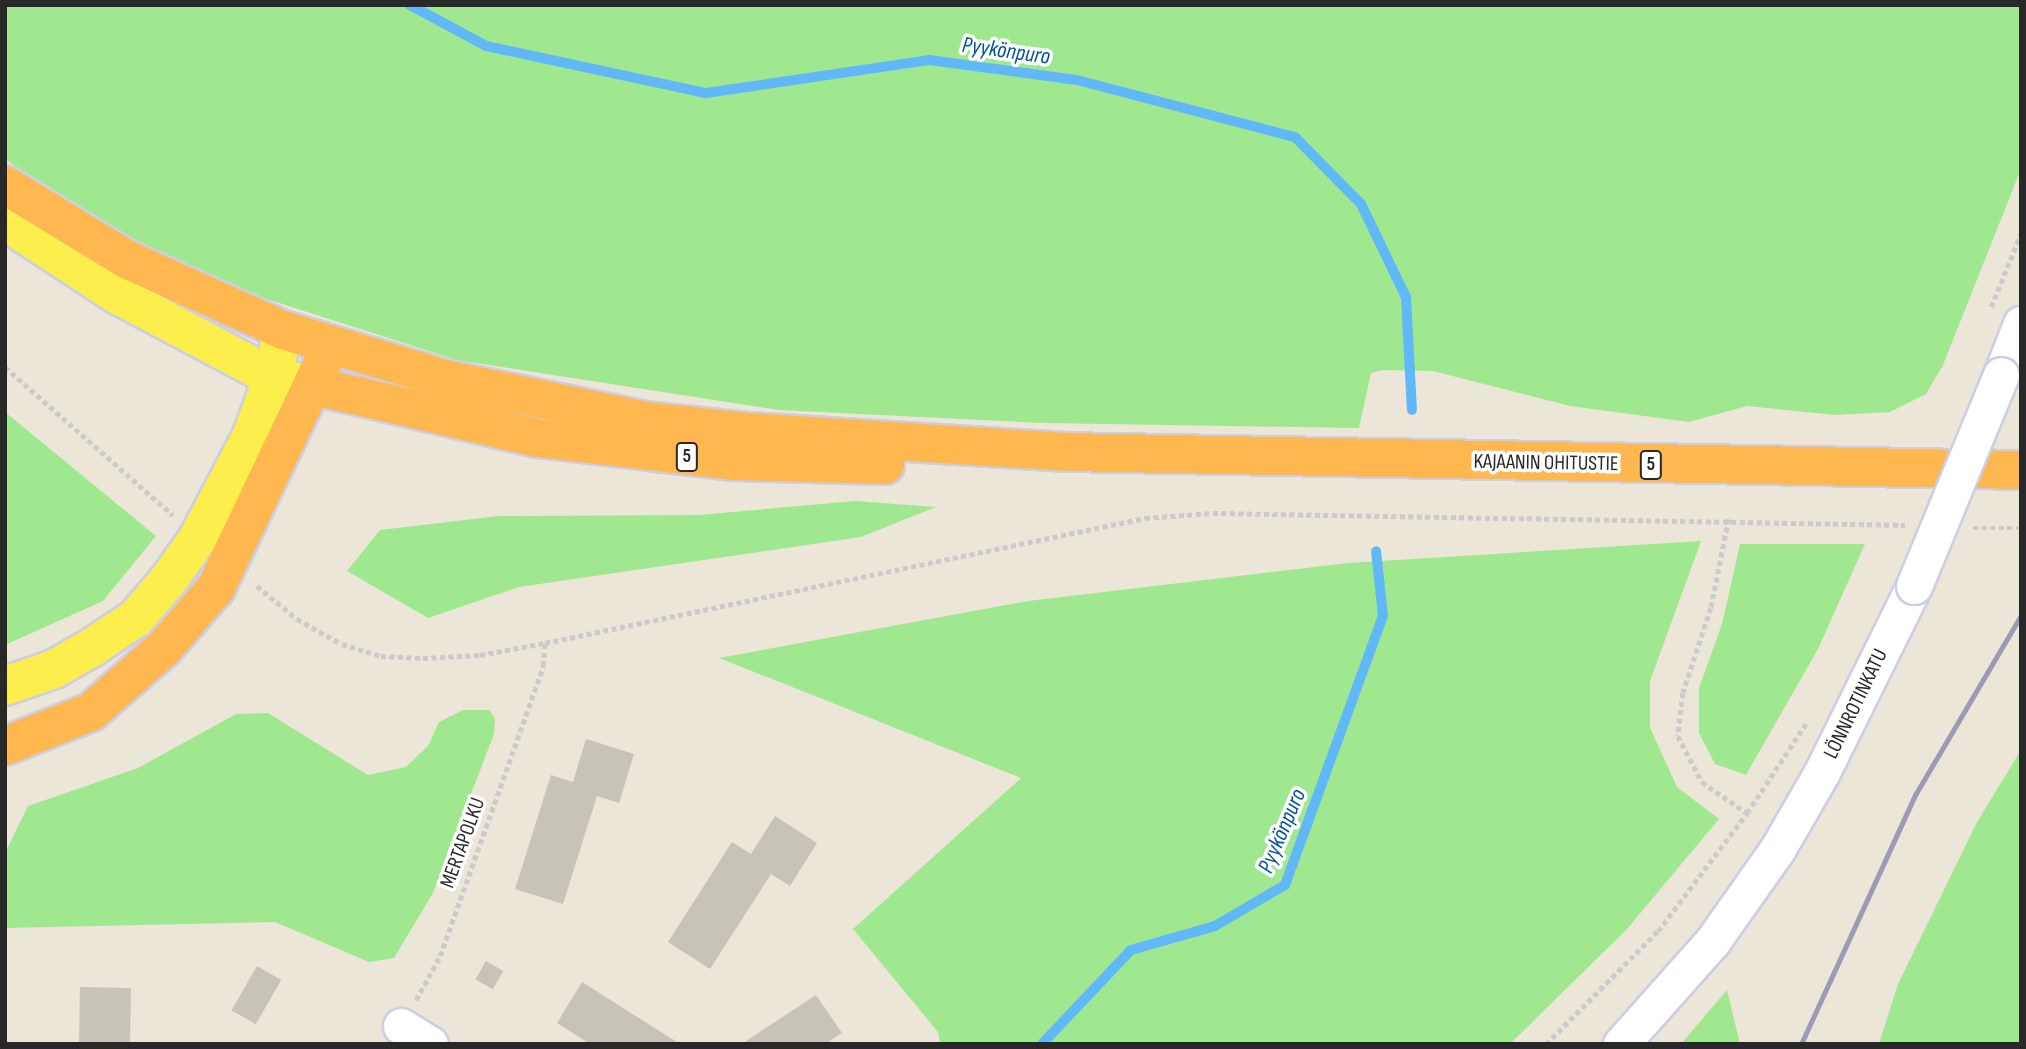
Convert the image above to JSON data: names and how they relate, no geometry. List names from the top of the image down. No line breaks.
{"streets":{"highway":["5","KAJAANIN OHITUSTIE"],"street":["LÖNNROTINKATU"],"path":["MERTAPOLKU"]},"crossings":[["5","KAJAANIN OHITUSTIE"]],"water":["Pyykönpuro"]}
